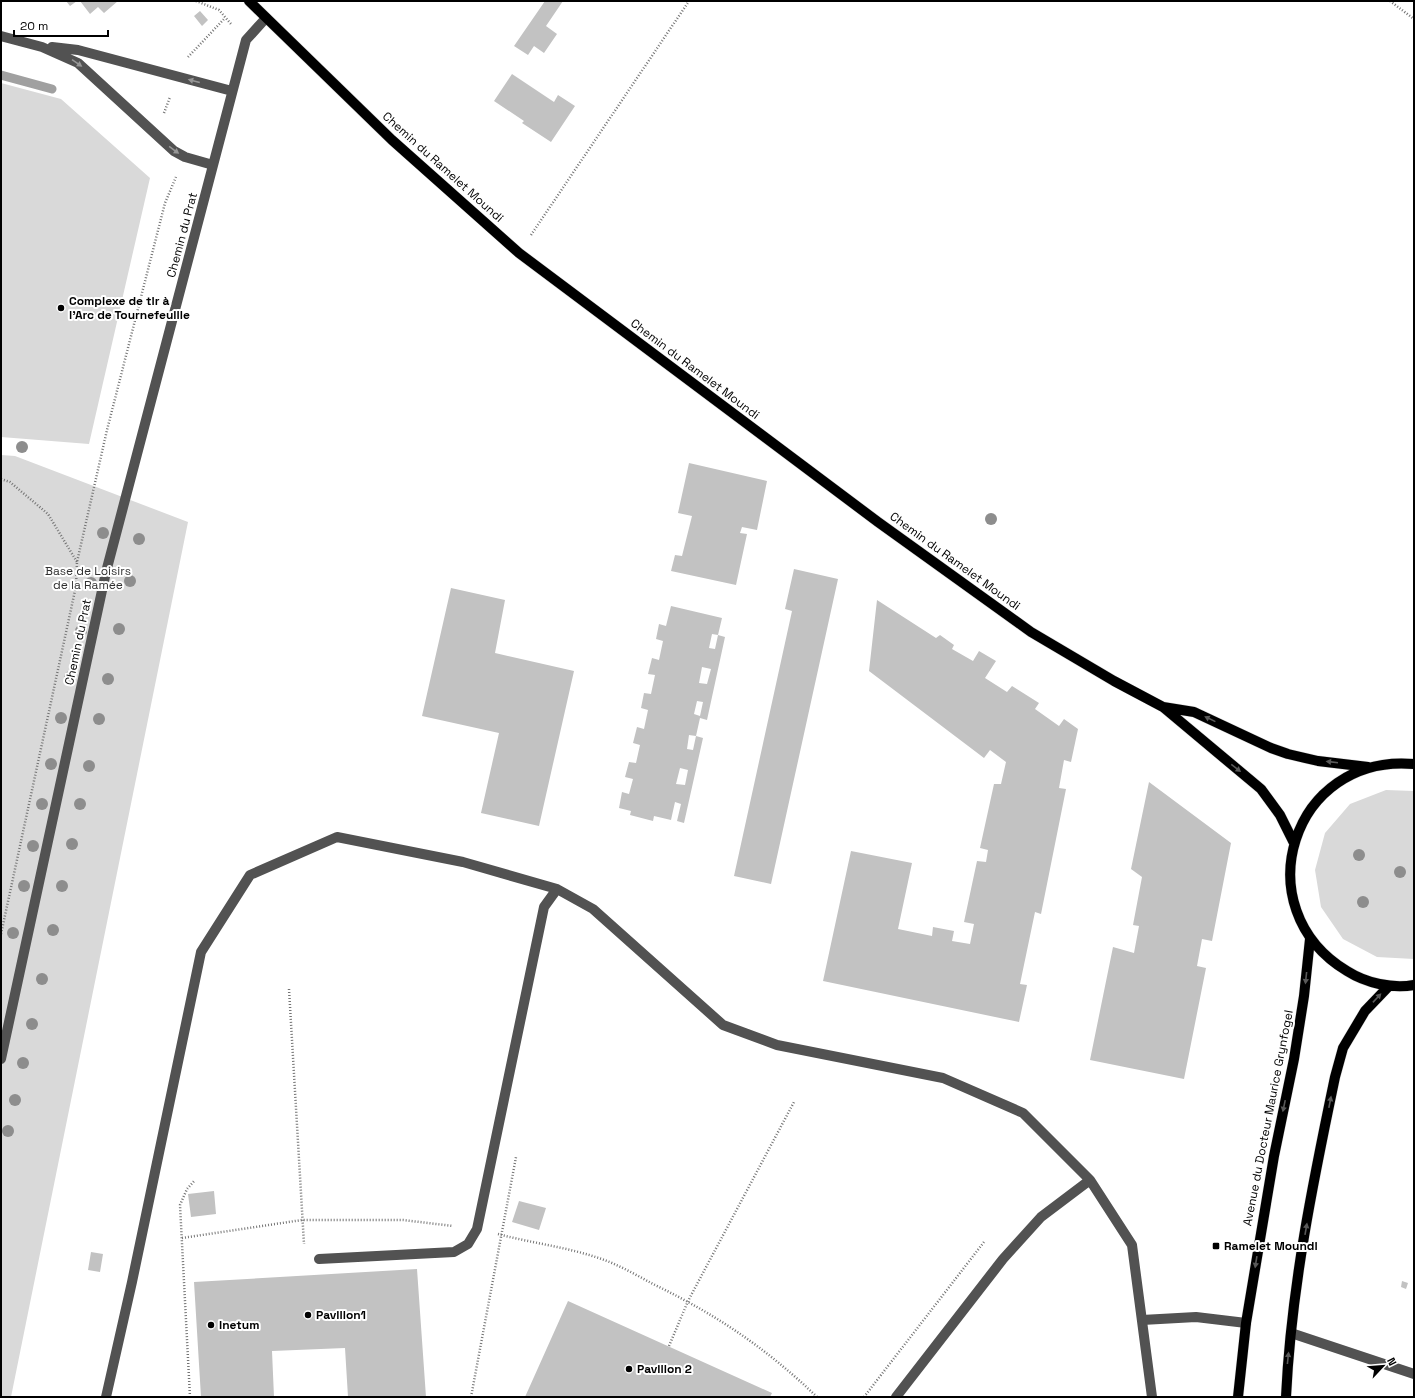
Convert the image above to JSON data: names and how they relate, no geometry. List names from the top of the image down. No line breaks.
{"streets":{"main road":["Chemin du Ramelet Moundi","Avenue du Docteur Maurice Grynfogel"],"street":["Chemin du Prat"]},"crossings":[["Chemin du Ramelet Moundi","Chemin du Prat"],["Chemin du Ramelet Moundi","Avenue du Docteur Maurice Grynfogel"]],"parks":["Base de Loisirs de la Ramée"],"places":{"other":["Complexe de tir à l'Arc de Tournefeuille","Pavillon1","Inetum","Pavillon 2"],"transit":["Ramelet Moundi"]},"scale_bar":"20 m","north":"top right"}
